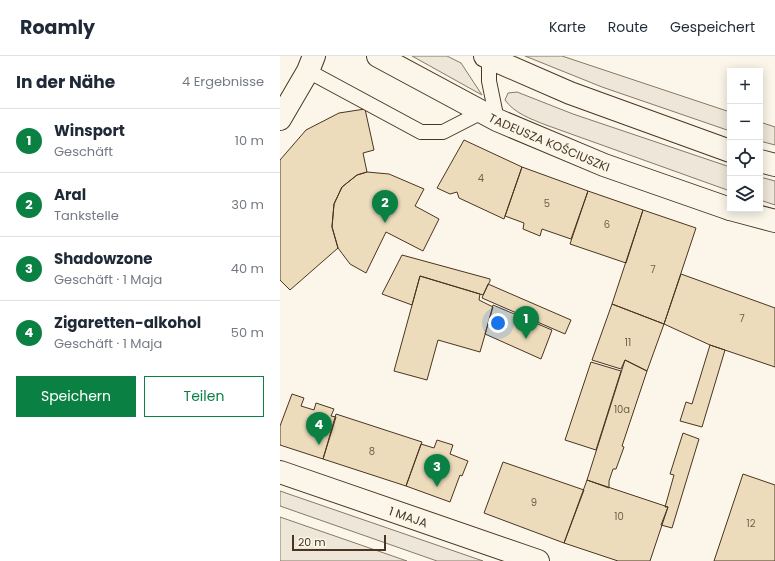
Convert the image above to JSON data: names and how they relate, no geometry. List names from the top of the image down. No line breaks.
{"streets":{"main road":["TADEUSZA KOŚCIUSZKI","1 MAJA"]},"house_numbers":["4","5","6","7","7","11","10a","8","9","10","12"],"scale_bar":"20 m","page":{"header":"Roamly","nav":["Karte","Route","Gespeichert"],"heading":["In der Nähe","4 Ergebnisse"],"map_buttons":["+","−"],"list":[{"mark":"1","name":"Winsport","note":"Geschäft","value":"10 m"},{"mark":"2","name":"Aral","note":"Tankstelle","value":"30 m"},{"mark":"3","name":"Shadowzone","note":"Geschäft · 1 Maja","value":"40 m"},{"mark":"4","name":"Zigaretten-alkohol","note":"Geschäft · 1 Maja","value":"50 m"}],"pins":["2","1","4","3"],"buttons":["Speichern","Teilen"],"scale":"20 m"}}
